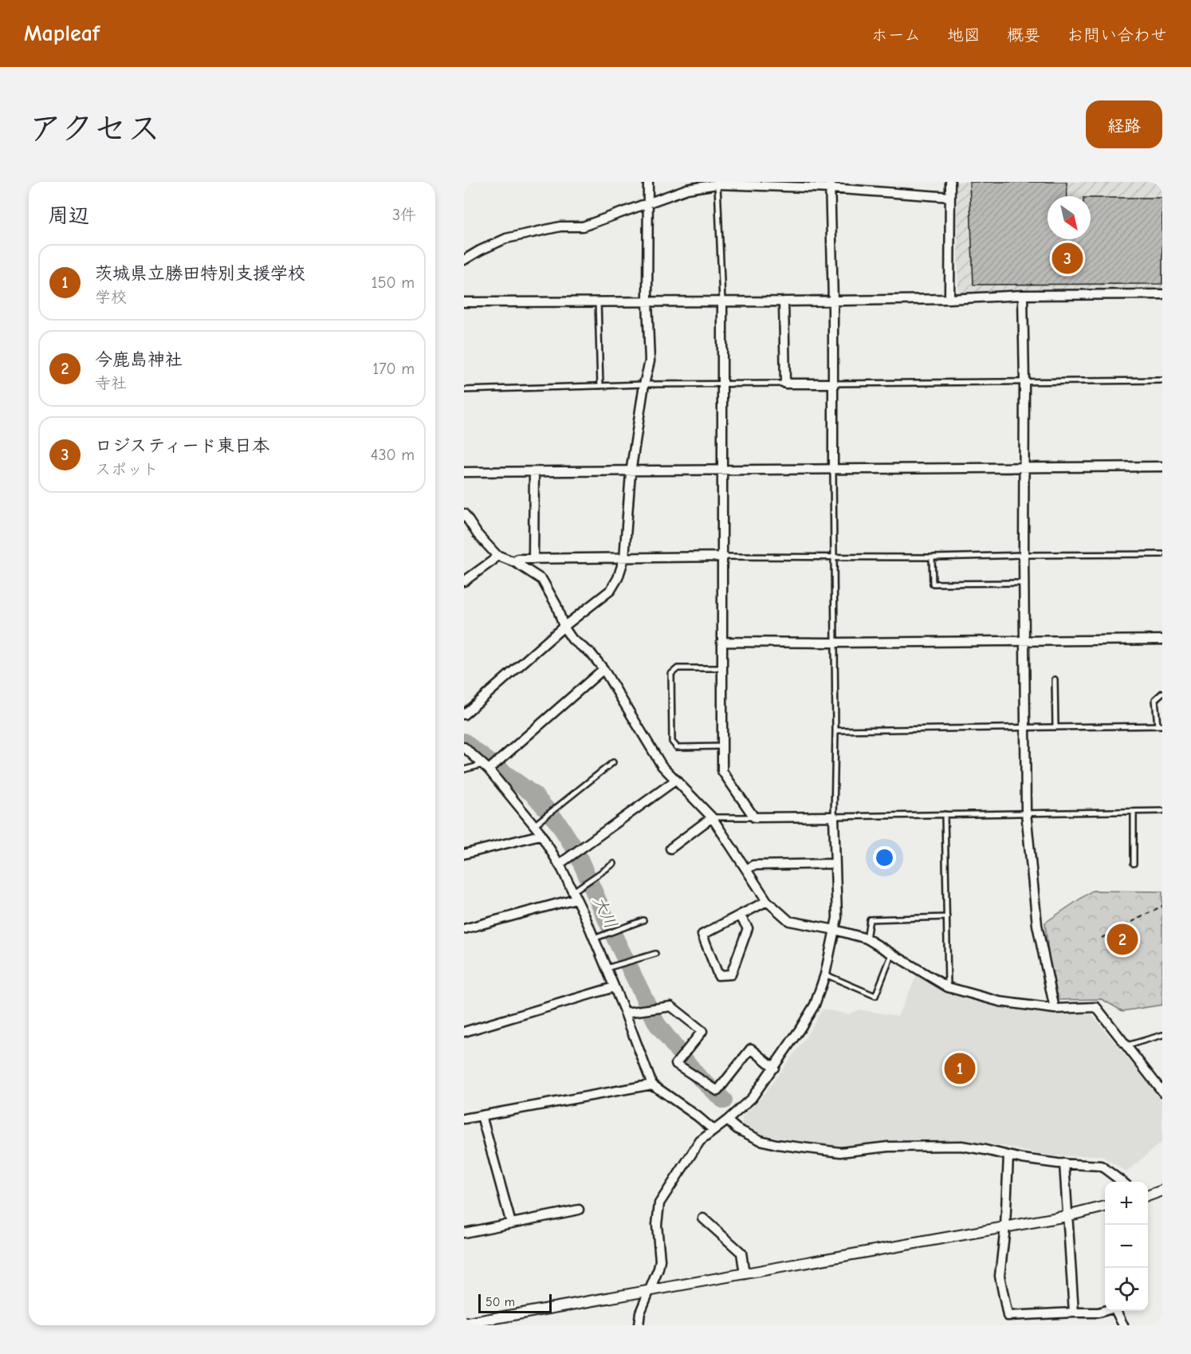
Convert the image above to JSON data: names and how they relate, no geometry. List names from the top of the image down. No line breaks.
{"water":["大川"],"scale_bar":"50 m","north":"bottom right","page":{"header":"Mapleaf","nav":["ホーム","地図","概要","お問い合わせ"],"title":"アクセス","buttons":"経路","heading":["周辺","3件"],"pins":["3","2","1"],"list":[{"mark":"1","name":"茨城県立勝田特別支援学校","note":"学校","value":"150 m"},{"mark":"2","name":"今鹿島神社","note":"寺社","value":"170 m"},{"mark":"3","name":"ロジスティード東日本","note":"スポット","value":"430 m"}],"map_buttons":["+","−"],"scale":"50 m"}}
